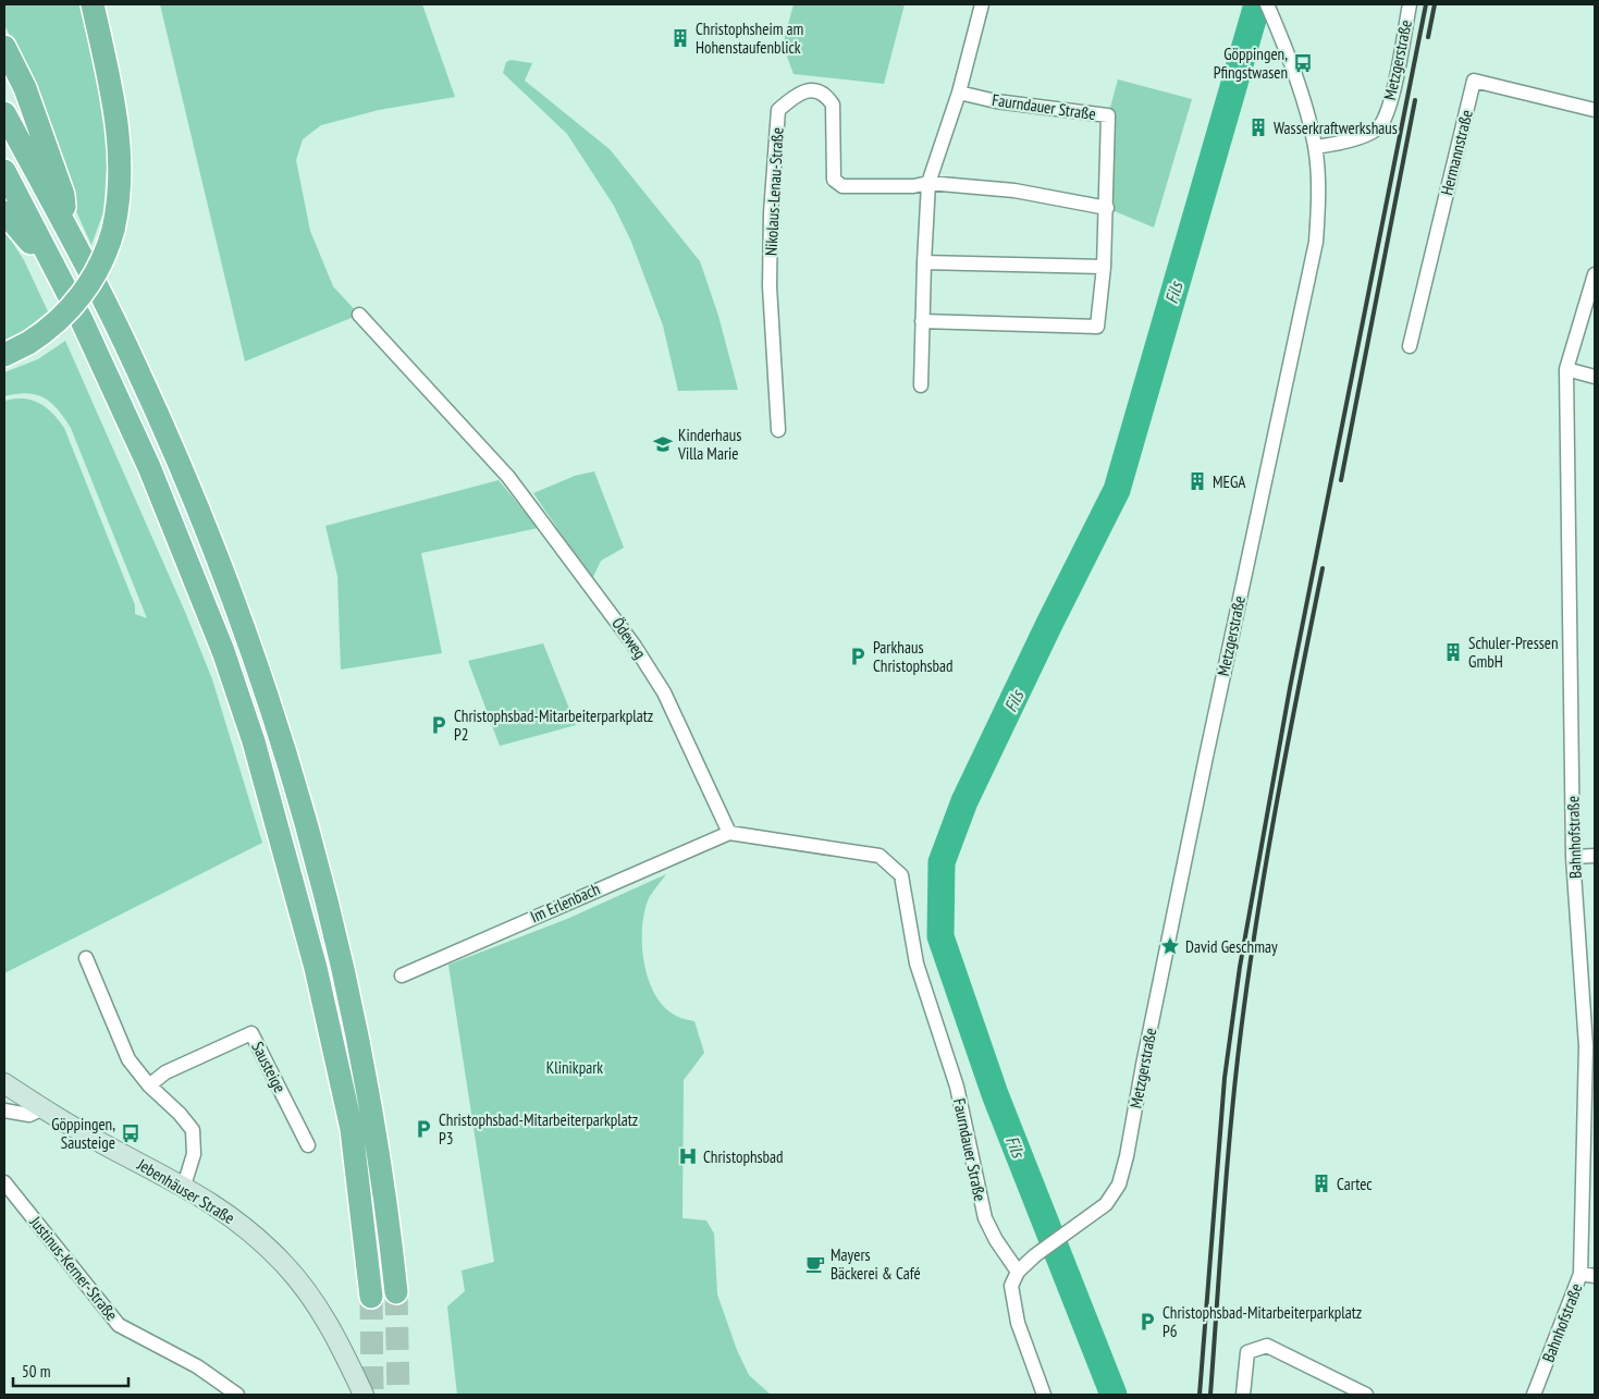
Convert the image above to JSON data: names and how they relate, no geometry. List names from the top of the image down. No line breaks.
{"streets":{"main road":["Jebenhäuser Straße"],"street":["Metzgerstraße","Faurndauer Straße","Hermannstraße","Nikolaus-Lenau-Straße","Ödeweg","Bahnhofstraße","Im Erlenbach","Sausteige","Justinus-Kerner-Straße"]},"crossings":[["Metzgerstraße","Faurndauer Straße"],["Faurndauer Straße","Nikolaus-Lenau-Straße"],["Faurndauer Straße","Ödeweg"],["Faurndauer Straße","Im Erlenbach"],["Ödeweg","Im Erlenbach"]],"water":["Fils"],"parks":["Klinikpark"],"places":{"building":["Christophsheim am Hohenstaufenblick","Wasserkraftwerkshaus","MEGA","Schuler-Pressen GmbH","Cartec"],"bus stop":["Göppingen, Pfingstwasen","Göppingen, Sausteige"],"school or university":["Kinderhaus Villa Marie"],"parking":["Parkhaus Christophsbad","Christophsbad-Mitarbeiterparkplatz P2","Christophsbad-Mitarbeiterparkplatz P3","Christophsbad-Mitarbeiterparkplatz P6"],"place":["David Geschmay"],"hospital":["Christophsbad"],"cafe":["Mayers Bäckerei & Café"]},"scale_bar":"50 m"}
